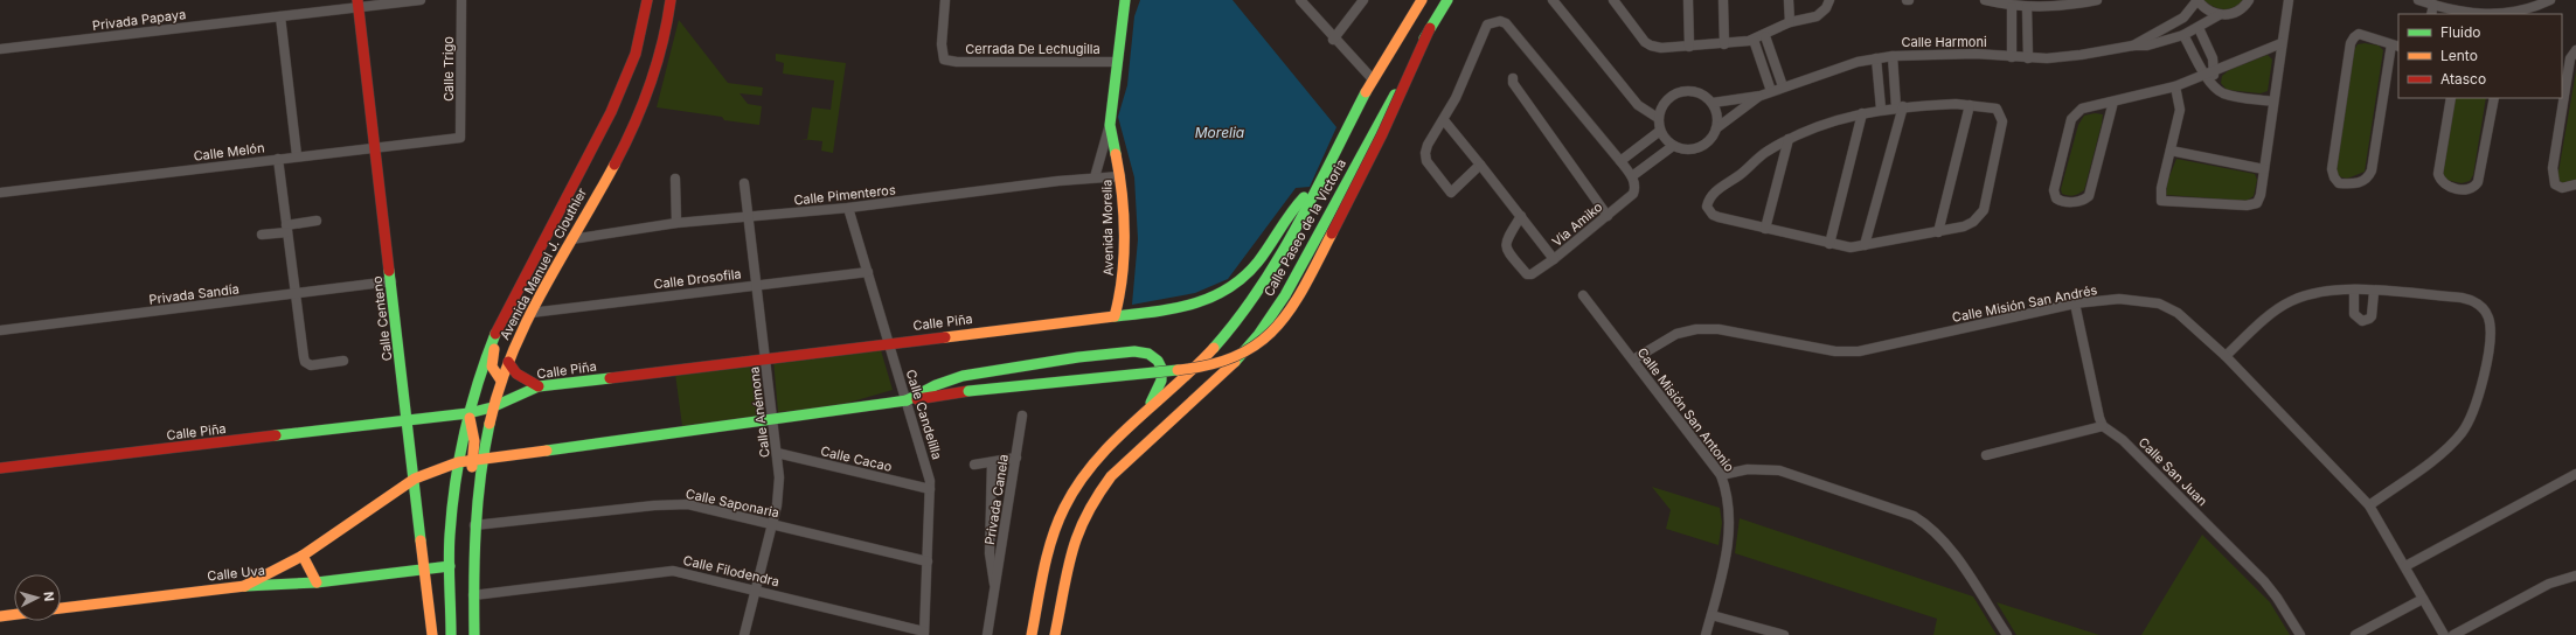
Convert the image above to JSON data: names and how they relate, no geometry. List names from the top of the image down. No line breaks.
{"streets":{"main road":["Avenida Morelia","Calle Paseo de la Victoria","Avenida Manuel J. Clouthier","Calle Centeno","Calle Piña","Calle Uva"],"street":["Privada Papaya","Calle Harmoni","Cerrada De Lechugilla","Calle Trigo","Calle Melón","Calle Pimenteros","Via Amiko","Calle Drosofila","Privada Sandía","Calle Misión San Andrés","Calle Misión San Antonio","Calle Anémona","Calle Candelilla","Calle Cacao","Calle San Juan","Privada Canela","Calle Saponaria","Calle Filodendra"]},"crossings":[["Privada Papaya","Calle Centeno"],["Cerrada De Lechugilla","Avenida Morelia"],["Calle Trigo","Calle Melón"],["Calle Melón","Calle Centeno"],["Calle Pimenteros","Avenida Morelia"],["Calle Pimenteros","Avenida Manuel J. Clouthier"],["Calle Pimenteros","Calle Anémona"],["Calle Pimenteros","Calle Candelilla"],["Avenida Morelia","Calle Piña"],["Calle Paseo de la Victoria","Calle Piña"],["Avenida Manuel J. Clouthier","Calle Drosofila"],["Avenida Manuel J. Clouthier","Calle Piña"],["Avenida Manuel J. Clouthier","Calle Saponaria"],["Avenida Manuel J. Clouthier","Calle Filodendra"],["Avenida Manuel J. Clouthier","Calle Uva"],["Calle Drosofila","Calle Anémona"],["Calle Drosofila","Calle Candelilla"],["Privada Sandía","Calle Centeno"],["Calle Misión San Andrés","Calle Misión San Antonio"],["Calle Centeno","Calle Piña"],["Calle Centeno","Calle Uva"],["Calle Piña","Calle Anémona"],["Calle Piña","Calle Candelilla"],["Calle Anémona","Calle Cacao"],["Calle Anémona","Calle Saponaria"],["Calle Anémona","Calle Filodendra"],["Calle Candelilla","Calle Cacao"],["Calle Candelilla","Calle Saponaria"],["Calle Candelilla","Calle Filodendra"]],"water":["Morelia"],"legend":["Fluido","Lento","Atasco"],"north":"right"}
